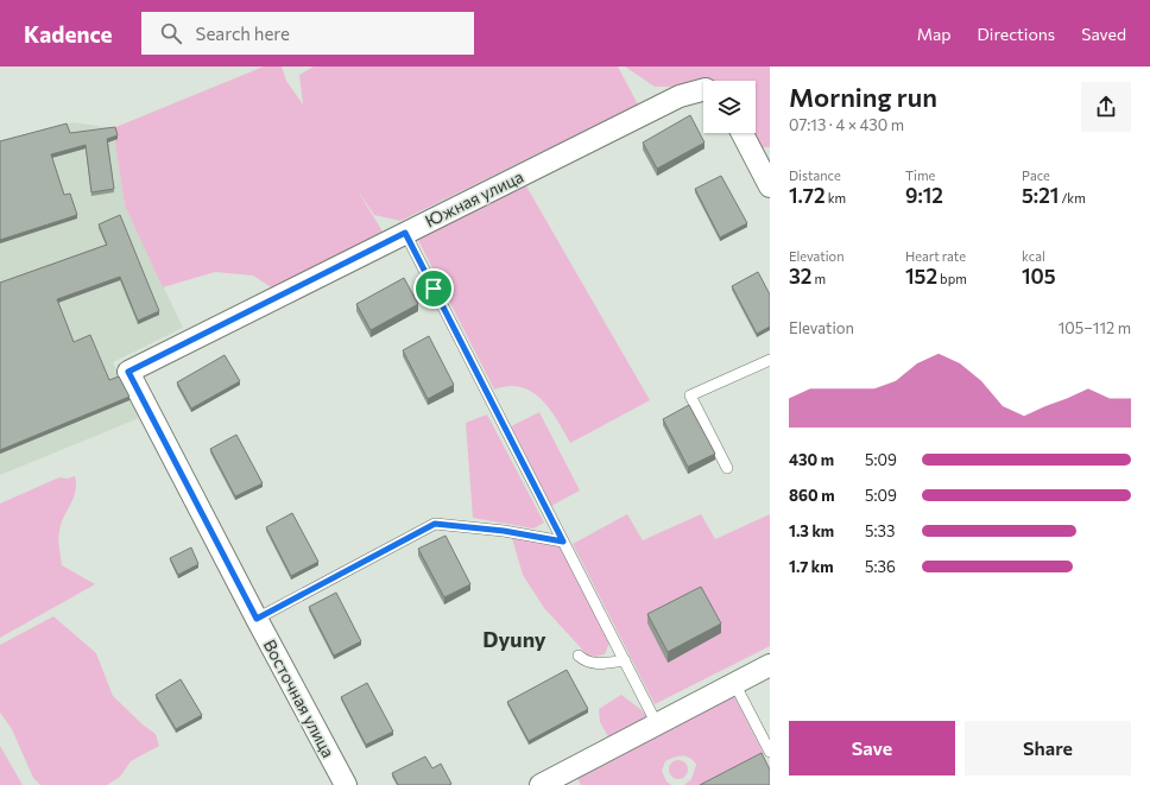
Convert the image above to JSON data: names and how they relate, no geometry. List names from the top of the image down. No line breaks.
{"streets":{"street":["Южная улица","Восточная улица"]},"crossings":[["Южная улица","Восточная улица"]],"districts":["Dyuny"],"page":{"header":"Kadence","search":"Search here","nav":["Map","Directions","Saved"],"heading":["Morning run","07:13 · 4 × 430 m"],"stats":[["Distance","1.72 km"],["Time","9:12"],["Pace","5:21 /km"],["Elevation","32 m"],["Heart rate","152 bpm"],["kcal","105"]],"chart":["Elevation","105–112 m"],"list":[{"name":"430 m","note":"5:09"},{"name":"860 m","note":"5:09"},{"name":"1.3 km","note":"5:33"},{"name":"1.7 km","note":"5:36"}],"buttons":["Save","Share"]}}
